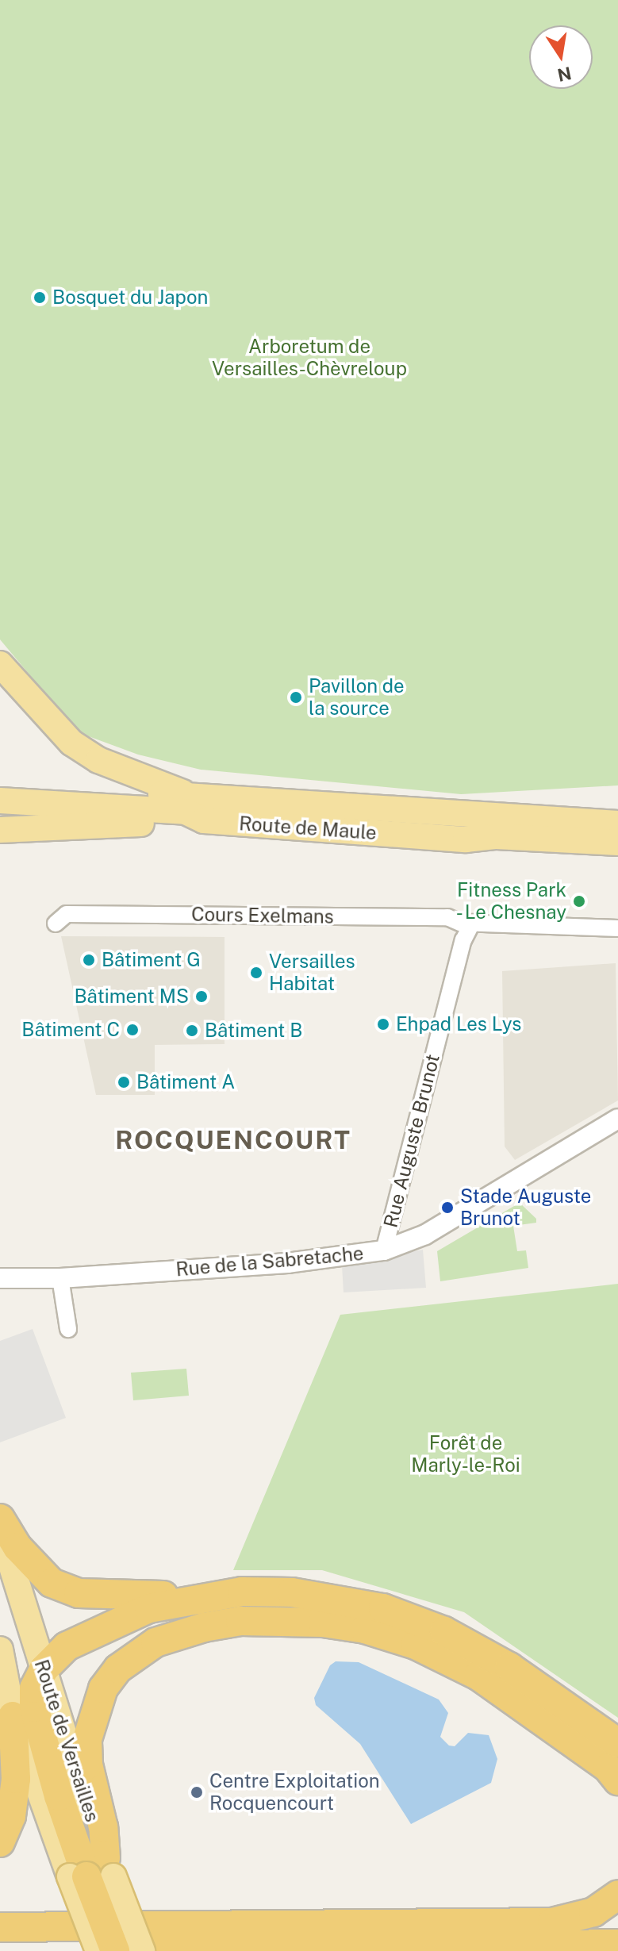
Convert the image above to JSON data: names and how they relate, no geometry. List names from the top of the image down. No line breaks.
{"streets":{"main road":["Route de Maule","Route de Versailles"],"street":["Cours Exelmans","Rue Auguste Brunot","Rue de la Sabretache"]},"crossings":[["Cours Exelmans","Rue Auguste Brunot"],["Rue Auguste Brunot","Rue de la Sabretache"]],"districts":["ROCQUENCOURT"],"parks":["Arboretum de Versailles-Chèvreloup","Forêt de Marly-le-Roi"],"places":["Bosquet du Japon","Pavillon de la source","Fitness Park - Le Chesnay","Bâtiment G","Versailles Habitat","Bâtiment MS","Ehpad Les Lys","Bâtiment C","Bâtiment B","Bâtiment A","Stade Auguste Brunot","Centre Exploitation Rocquencourt"],"north":"bottom"}
